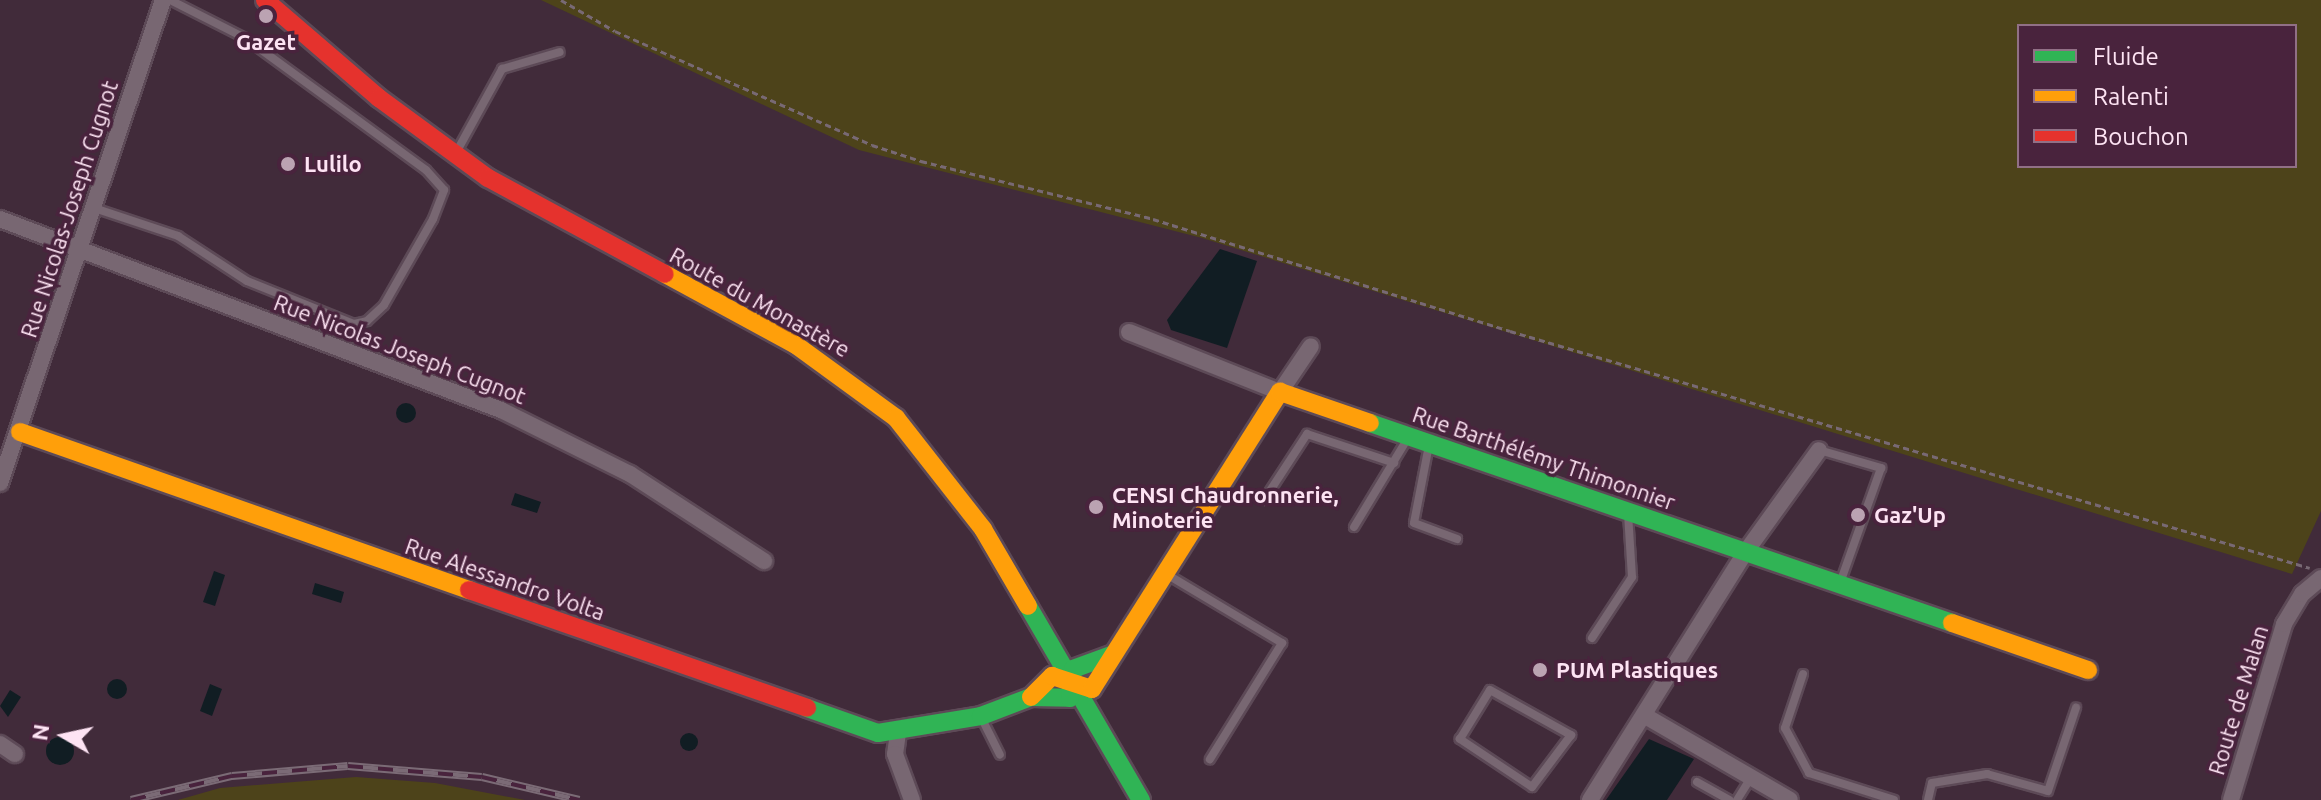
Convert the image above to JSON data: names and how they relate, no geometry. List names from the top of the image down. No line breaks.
{"streets":{"street":["Rue Nicolas-Joseph Cugnot","Route du Monastère","Rue Nicolas Joseph Cugnot","Rue Barthélémy Thimonnier","Rue Alessandro Volta","Route de Malan"]},"crossings":[["Rue Nicolas-Joseph Cugnot","Rue Nicolas Joseph Cugnot"],["Rue Nicolas-Joseph Cugnot","Rue Alessandro Volta"],["Route du Monastère","Rue Alessandro Volta"]],"places":["Gazet","Lulilo","CENSI Chaudronnerie, Minoterie","Gaz'Up","PUM Plastiques"],"legend":["Fluide","Ralenti","Bouchon"],"north":"left"}
